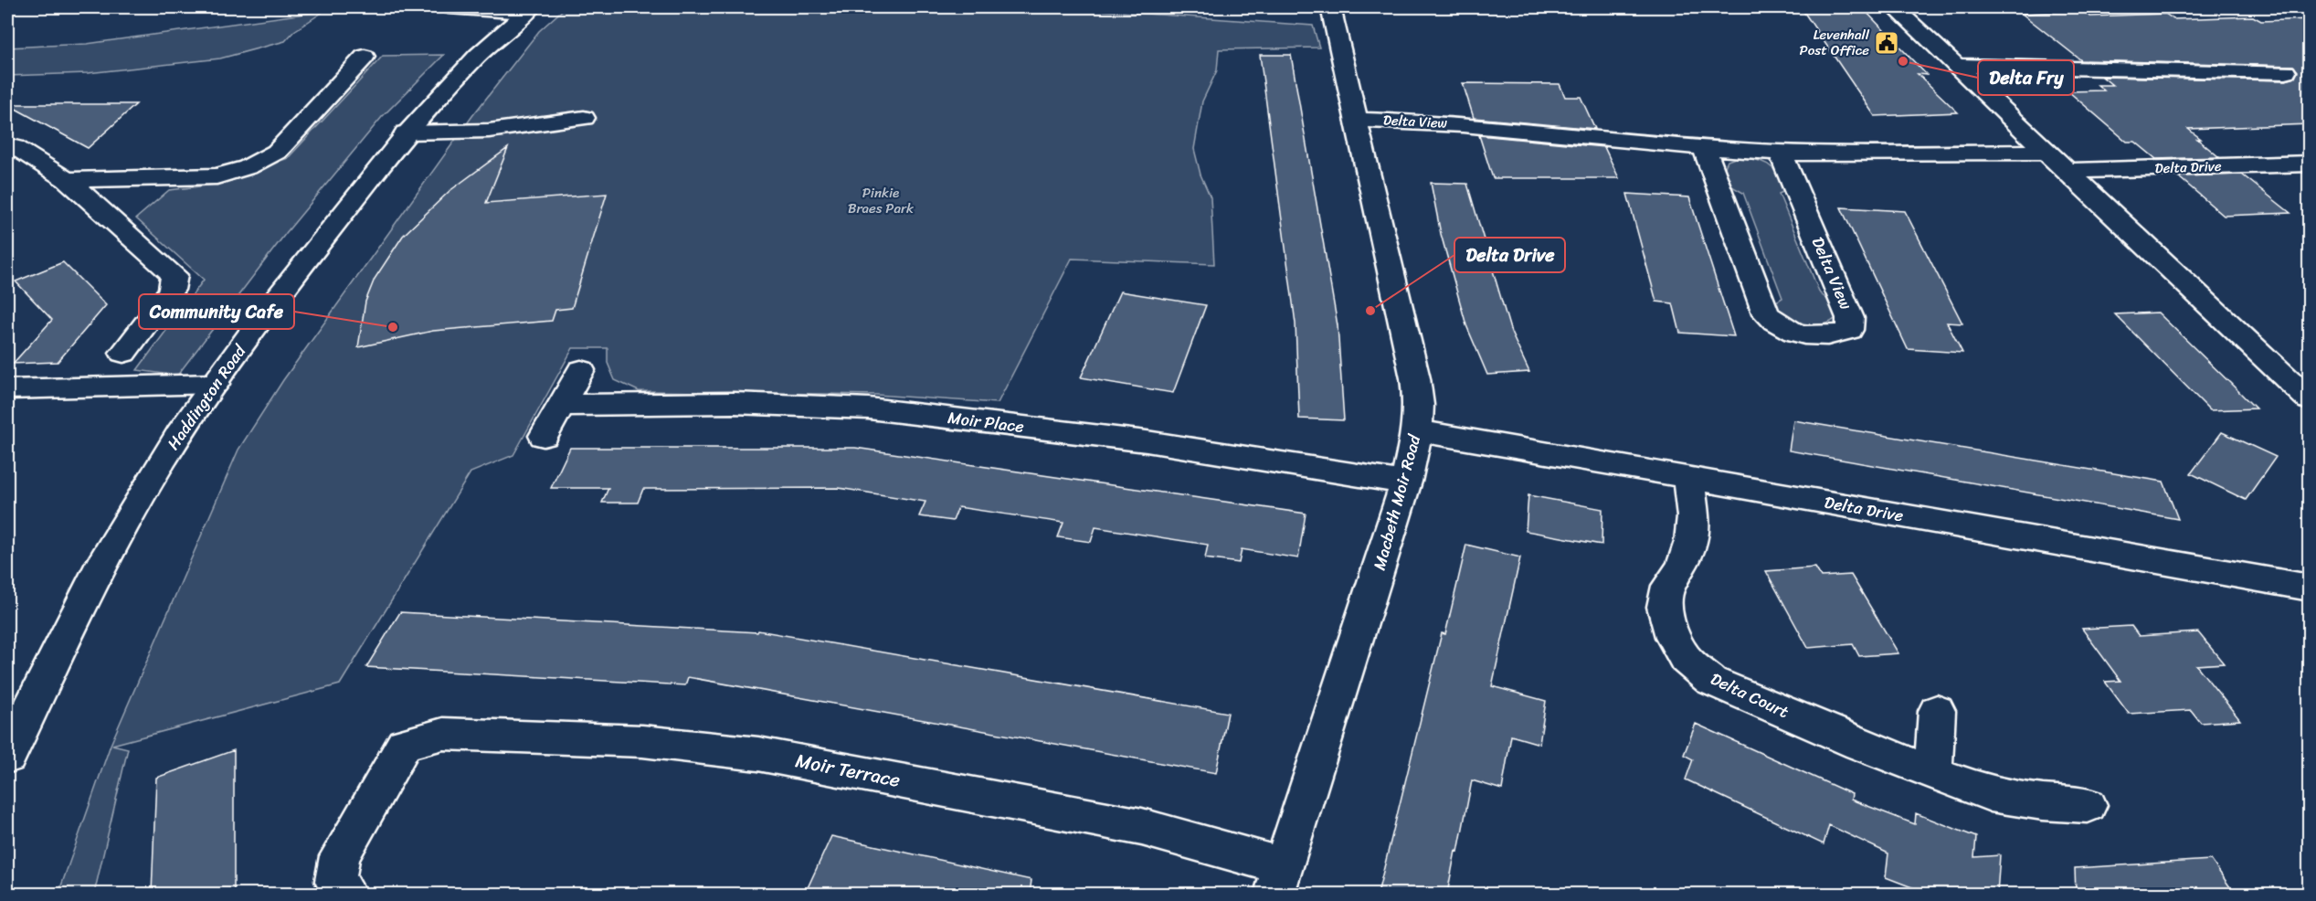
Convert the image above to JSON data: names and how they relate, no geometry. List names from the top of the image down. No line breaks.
{"streets":{"street":["Delta View","Delta Drive","Haddington Road","Moir Place","Macbeth Moir Road","Delta Court","Moir Terrace"]},"crossings":[["Delta View","Macbeth Moir Road"],["Delta Drive","Macbeth Moir Road"],["Delta Drive","Delta Court"],["Moir Place","Macbeth Moir Road"],["Macbeth Moir Road","Moir Terrace"]],"parks":["Pinkie Braes Park"],"places":{"public building":["Levenhall Post Office"],"other":["Delta Fry","Delta Drive","Community Cafe"]}}
